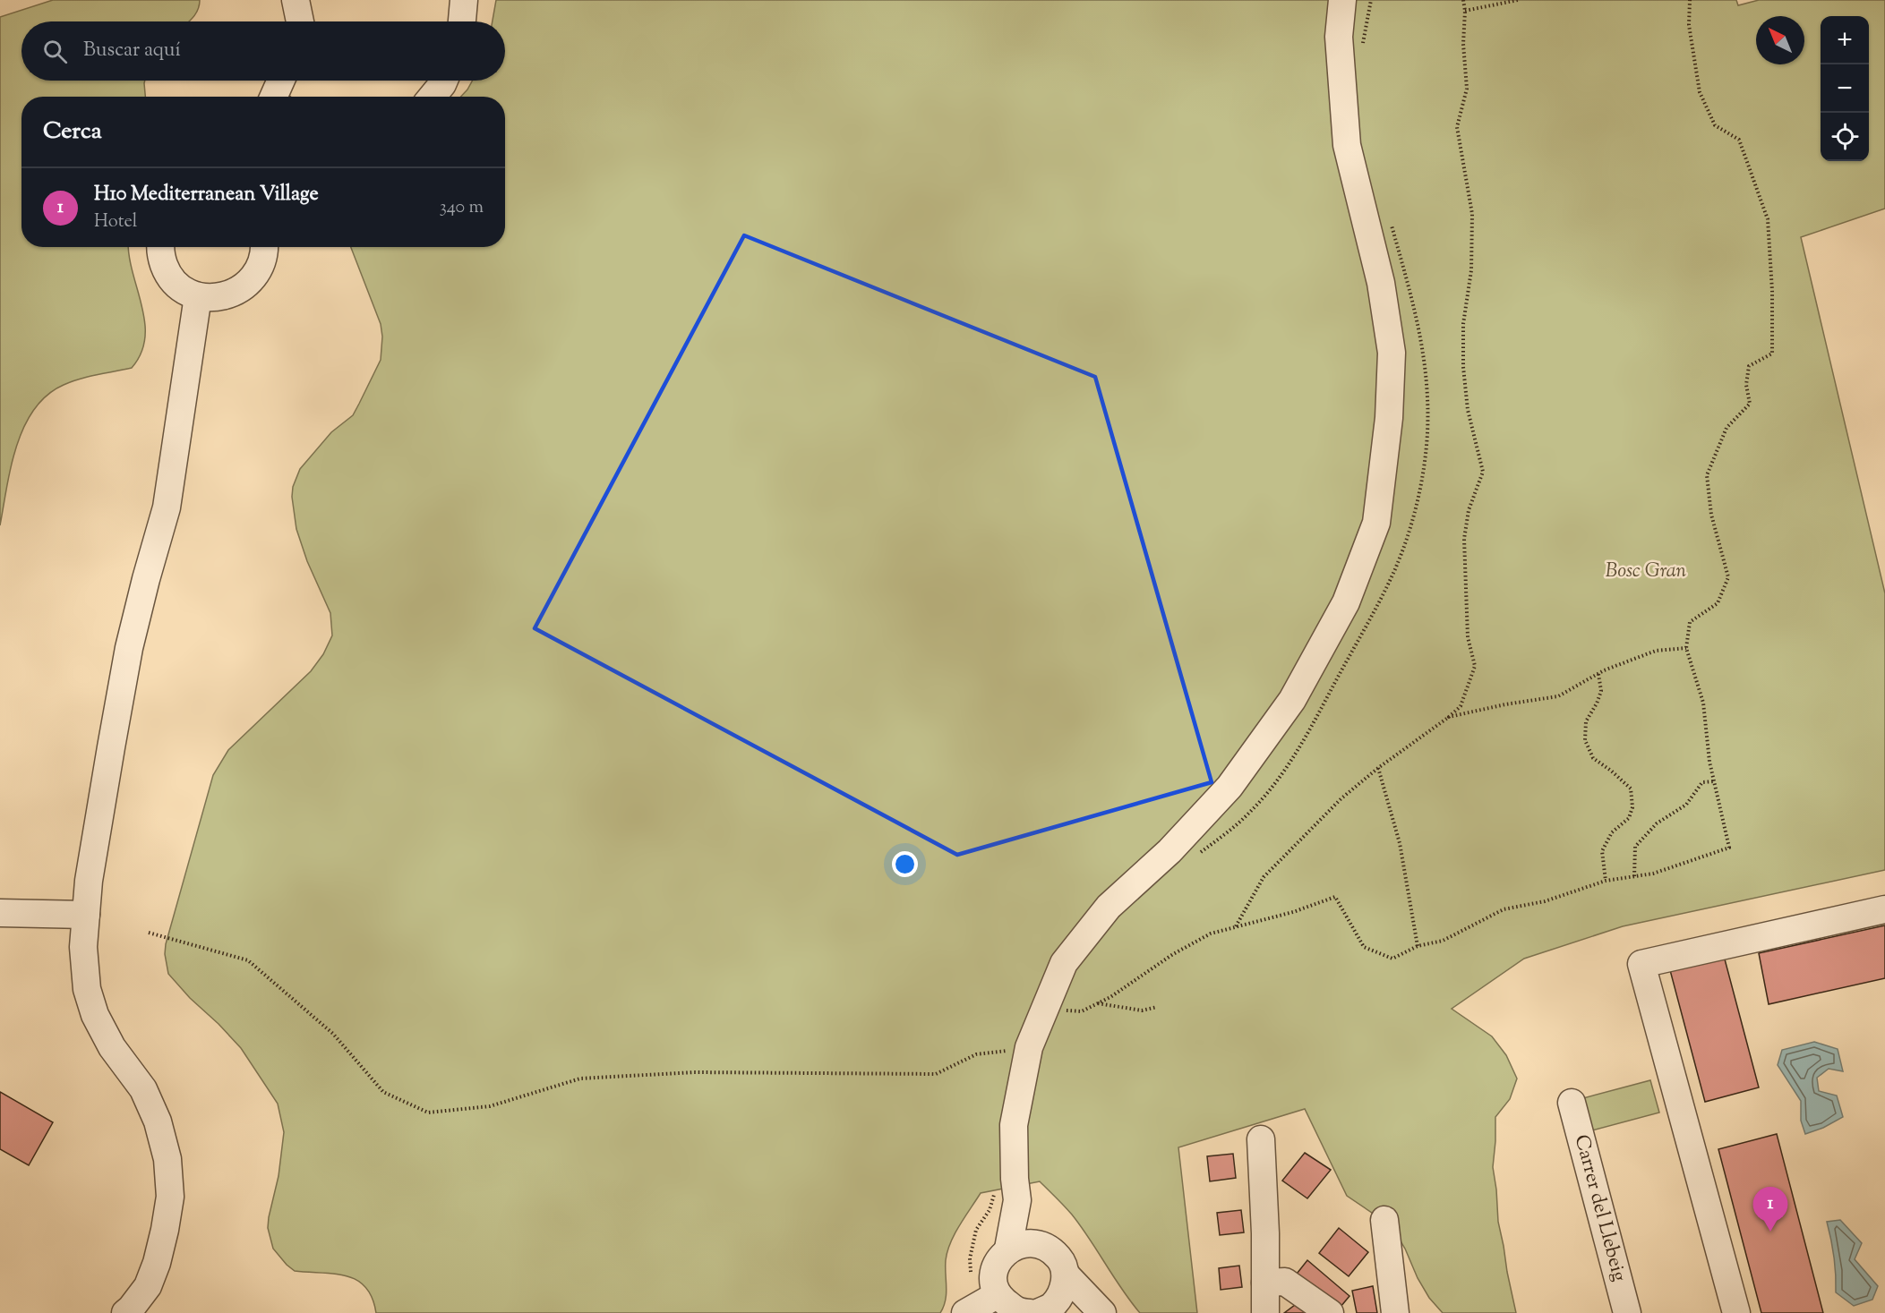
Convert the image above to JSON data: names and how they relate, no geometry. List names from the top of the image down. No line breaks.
{"streets":{"street":["Carrer del Llebeig"]},"parks":["Bosc Gran"],"north":"top left","page":{"map_buttons":["+","−"],"search":"Buscar aquí","heading":"Cerca","list":[{"mark":"1","name":"H10 Mediterranean Village","note":"Hotel","value":"340 m"}],"pins":"1"}}
